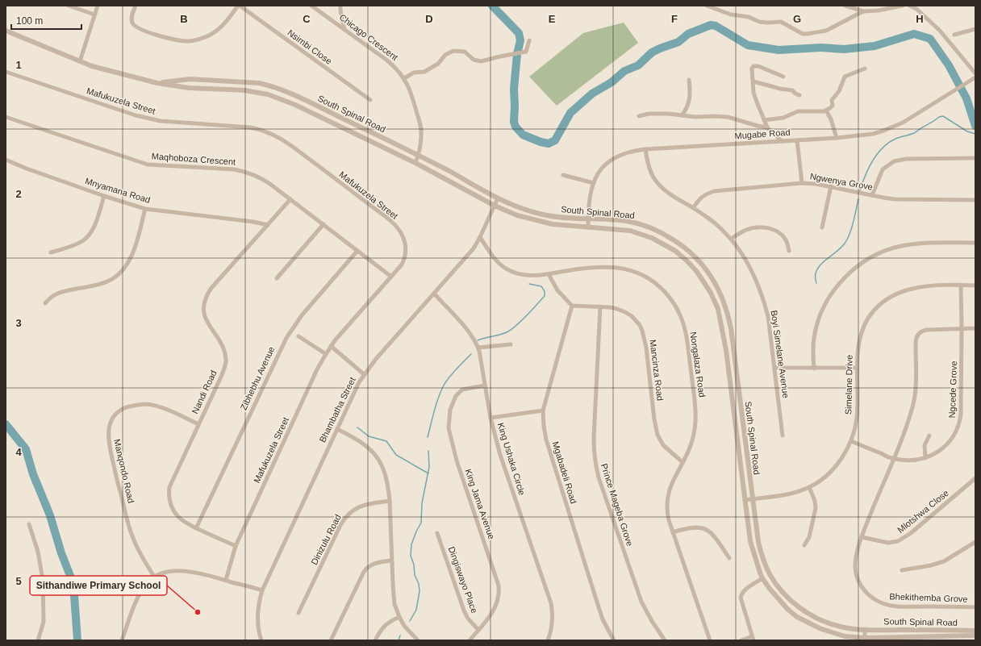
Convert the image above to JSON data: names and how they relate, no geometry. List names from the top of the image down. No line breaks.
{"streets":{"street":["Chicago Crescent","Nsimbi Close","Mafukuzela Street","South Spinal Road","Mugabe Road","Maqhoboza Crescent","Ngwenya Grove","Mnyamana Road","Boyi Simelane Avenue","Nongalaza Road","Mancinza Road","Zibhebhu Avenue","Simelane Drive","Ngcede Grove","Nandi Road","Bhambatha Street","King Ushaka Circle","Manqondo Road","Mgabadeli Road","King Jama Avenue","Prince Mageba Grove","Mlotshwa Close","Dinizulu Road","Dingiswayo Place","Bhekithemba Grove"]},"crossings":[["Chicago Crescent","South Spinal Road"],["Mafukuzela Street","Maqhoboza Crescent"],["Mafukuzela Street","Nandi Road"],["South Spinal Road","Mugabe Road"],["South Spinal Road","Simelane Drive"],["South Spinal Road","Bhambatha Street"],["Mugabe Road","Boyi Simelane Avenue"],["Maqhoboza Crescent","Zibhebhu Avenue"],["Maqhoboza Crescent","Nandi Road"],["Ngwenya Grove","Boyi Simelane Avenue"],["Mnyamana Road","Nandi Road"],["Nongalaza Road","Mancinza Road"],["Nongalaza Road","Bhambatha Street"],["Mancinza Road","Mgabadeli Road"],["Mancinza Road","Prince Mageba Grove"],["Zibhebhu Avenue","Nandi Road"],["Simelane Drive","Ngcede Grove"],["Nandi Road","Manqondo Road"],["Bhambatha Street","King Ushaka Circle"],["King Ushaka Circle","King Jama Avenue"],["King Jama Avenue","Dingiswayo Place"],["Mlotshwa Close","Bhekithemba Grove"]],"places":["Sithandiwe Primary School"],"scale_bar":"100 m","grid":{"columns":["B","C","D","E","F","G","H"],"rows":["1","2","3","4","5"]}}
